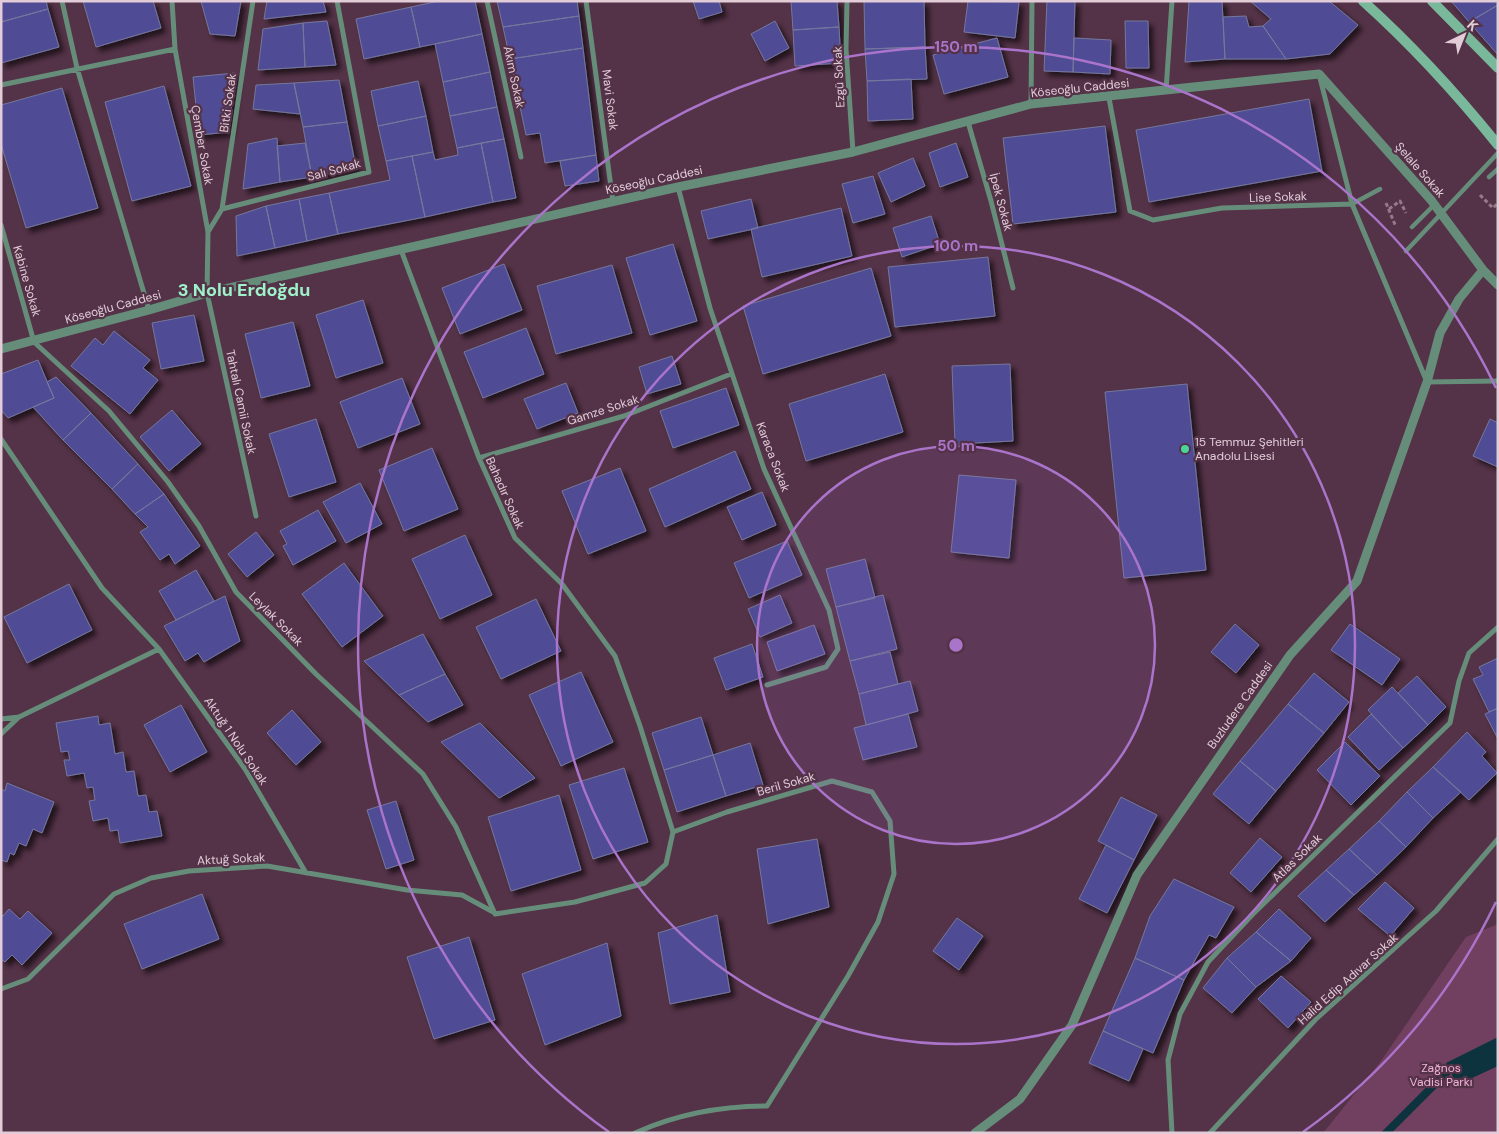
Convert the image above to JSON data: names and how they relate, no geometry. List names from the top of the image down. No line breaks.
{"streets":{"street":["Akım Sokak","Ezgü Sokak","Köseoğlu Caddesi","Mavi Sokak","Bitki Sokak","Çember Sokak","Salı Sokak","Şelale Sokak","Lise Sokak","İpek Sokak","Kabine Sokak","Tahtalı Camii Sokak","Gamze Sokak","Karaca Sokak","Bahadır Sokak","Leylak Sokak","Buzludere Caddesi","Aktuğ 1 Nolu Sokak","Beril Sokak","Atlas Sokak","Aktuğ Sokak","Halid Edip Adıvar Sokak"]},"crossings":[["Ezgü Sokak","Köseoğlu Caddesi"],["Köseoğlu Caddesi","Mavi Sokak"],["Köseoğlu Caddesi","Çember Sokak"],["Köseoğlu Caddesi","Şelale Sokak"],["Köseoğlu Caddesi","Lise Sokak"],["Köseoğlu Caddesi","İpek Sokak"],["Köseoğlu Caddesi","Kabine Sokak"],["Köseoğlu Caddesi","Tahtalı Camii Sokak"],["Köseoğlu Caddesi","Karaca Sokak"],["Köseoğlu Caddesi","Bahadır Sokak"],["Köseoğlu Caddesi","Leylak Sokak"],["Bitki Sokak","Salı Sokak"],["Çember Sokak","Tahtalı Camii Sokak"],["Şelale Sokak","Buzludere Caddesi"],["Kabine Sokak","Leylak Sokak"],["Gamze Sokak","Karaca Sokak"],["Gamze Sokak","Bahadır Sokak"],["Bahadır Sokak","Beril Sokak"],["Leylak Sokak","Aktuğ Sokak"],["Aktuğ 1 Nolu Sokak","Aktuğ Sokak"]],"districts":["3 Nolu Erdoğdu"],"parks":["Zağnos Vadisi Parkı"],"places":["15 Temmuz Şehitleri Anadolu Lisesi"],"north":"top right","rings":["150 m","100 m","50 m"]}
